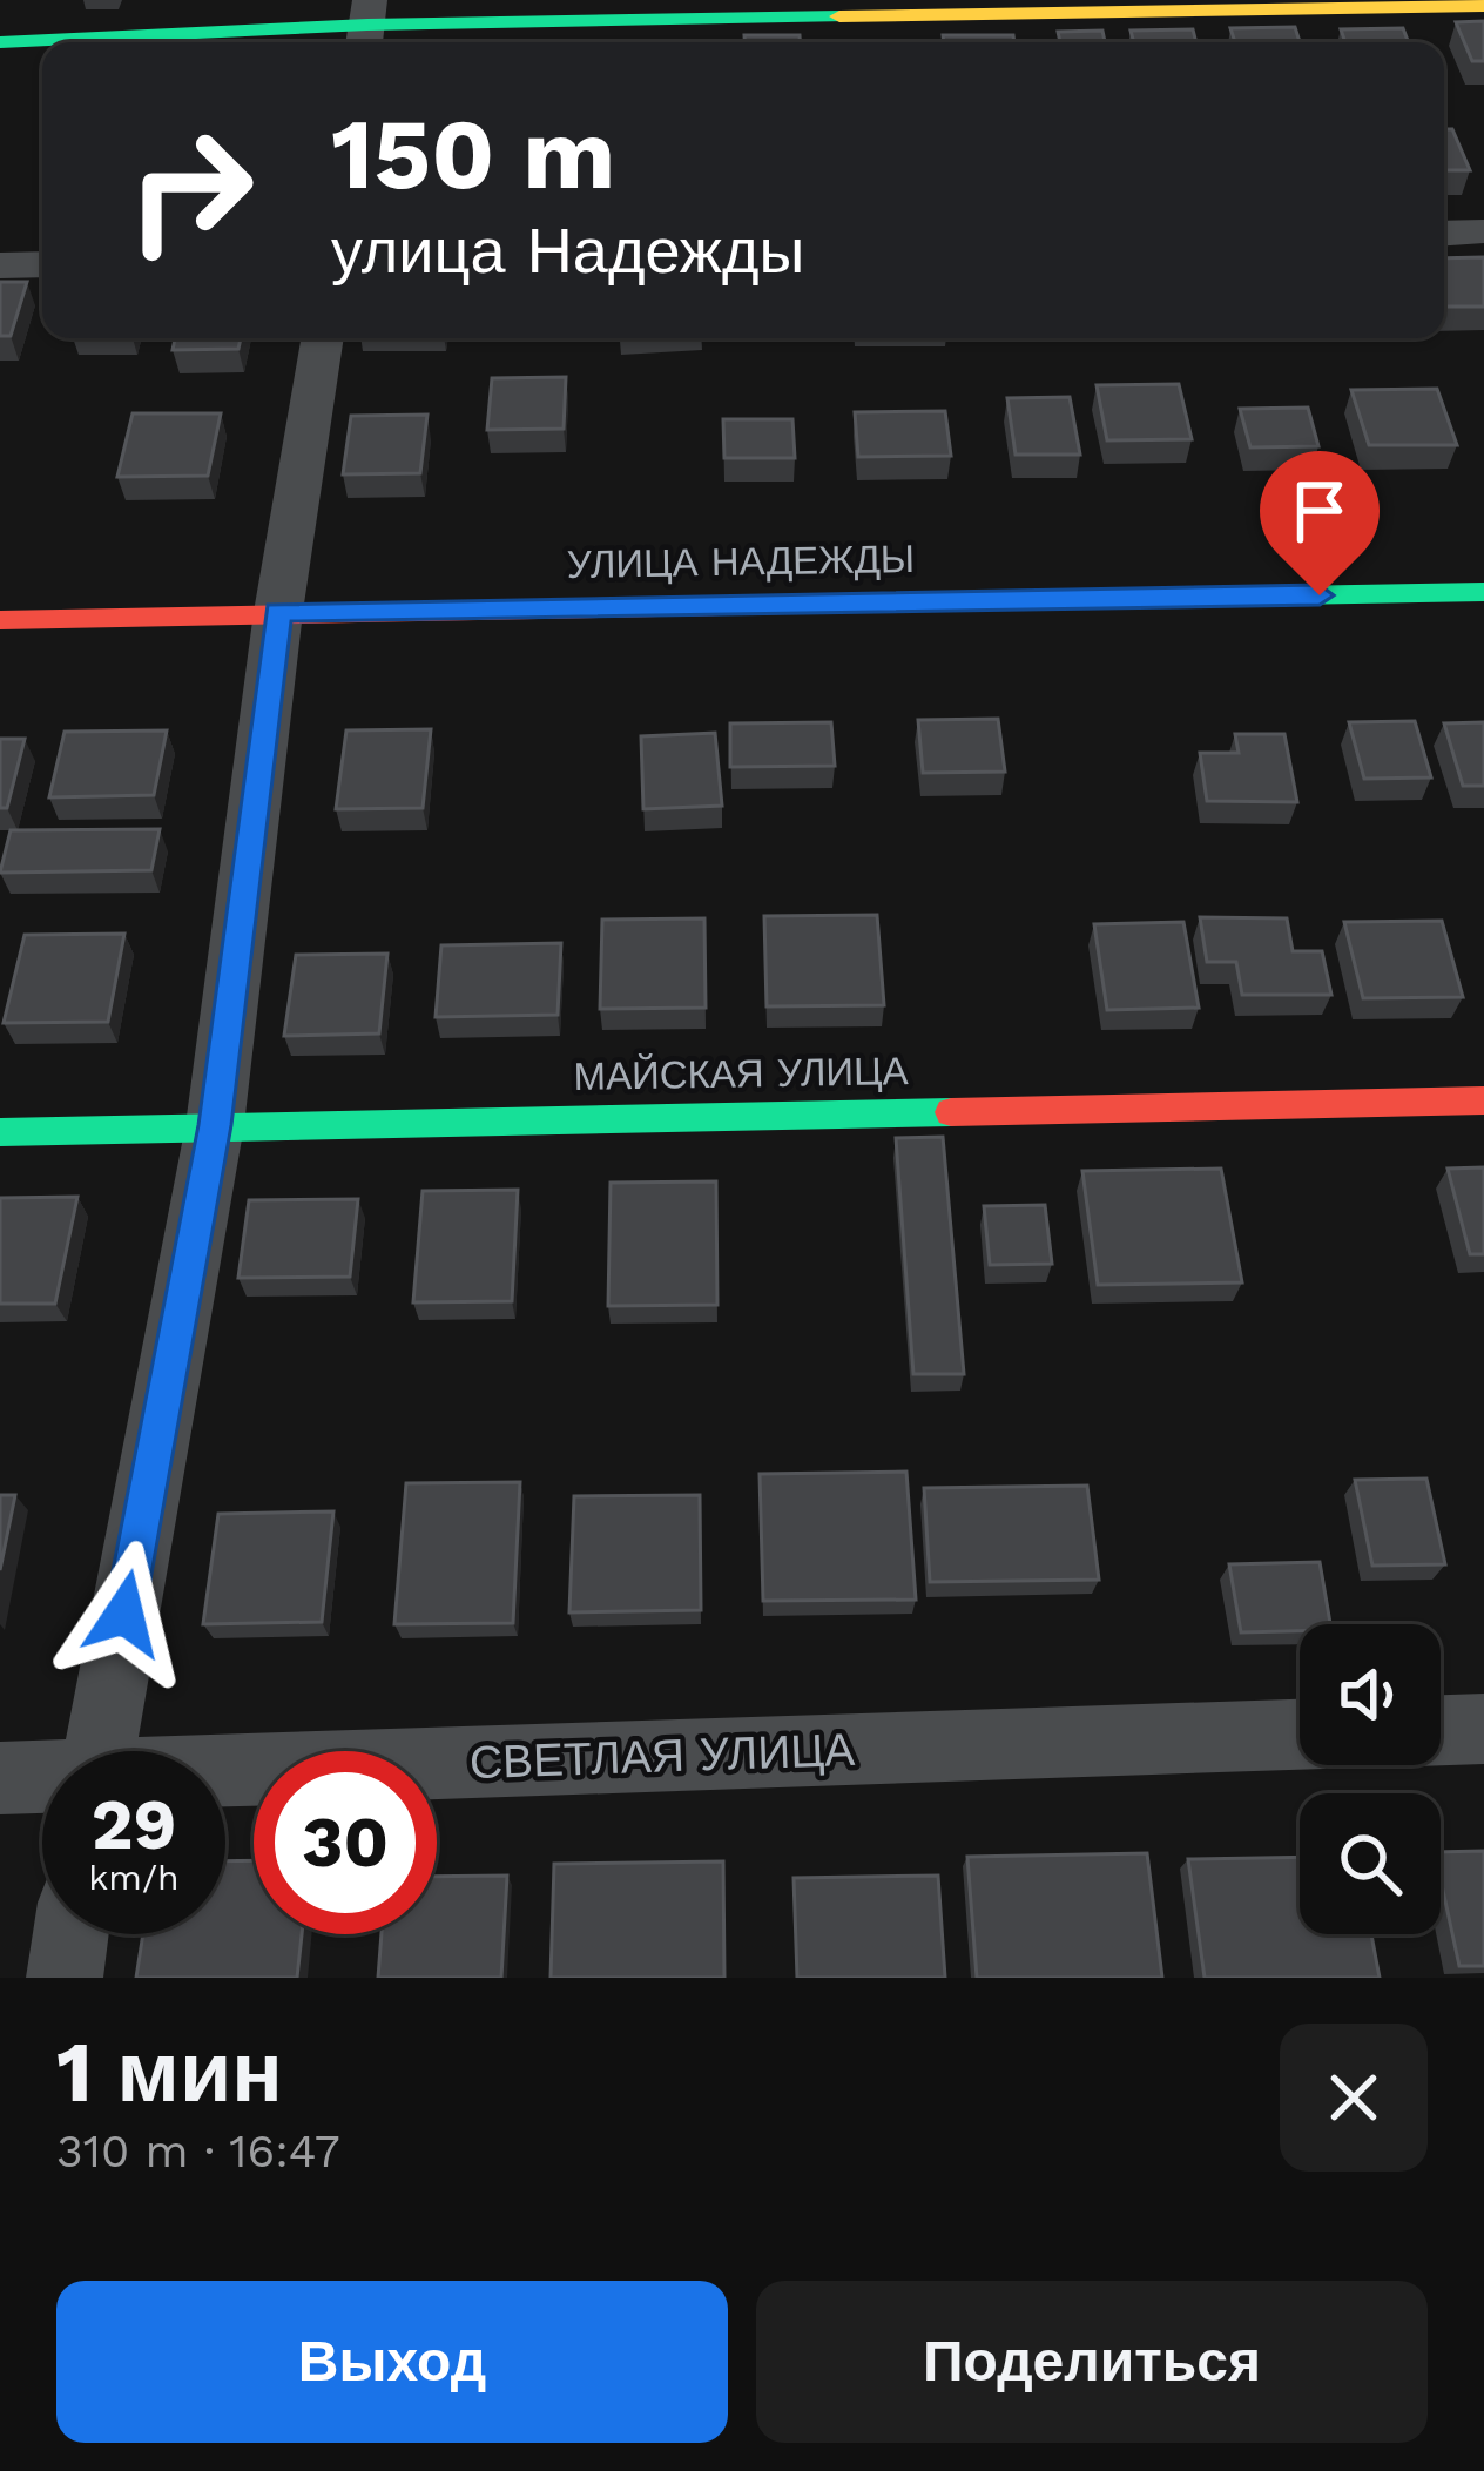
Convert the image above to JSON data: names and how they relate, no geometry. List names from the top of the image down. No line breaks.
{"streets":{"street":["УЛИЦА НАДЕЖДЫ","МАЙСКАЯ УЛИЦА","СВЕТЛАЯ УЛИЦА"]},"page":{"turn":["150 m","улица Надежды"],"speed":"29 km/h","limit":"30","heading":["1 мин","310 m · 16:47"],"buttons":["Выход","Поделиться"]}}
